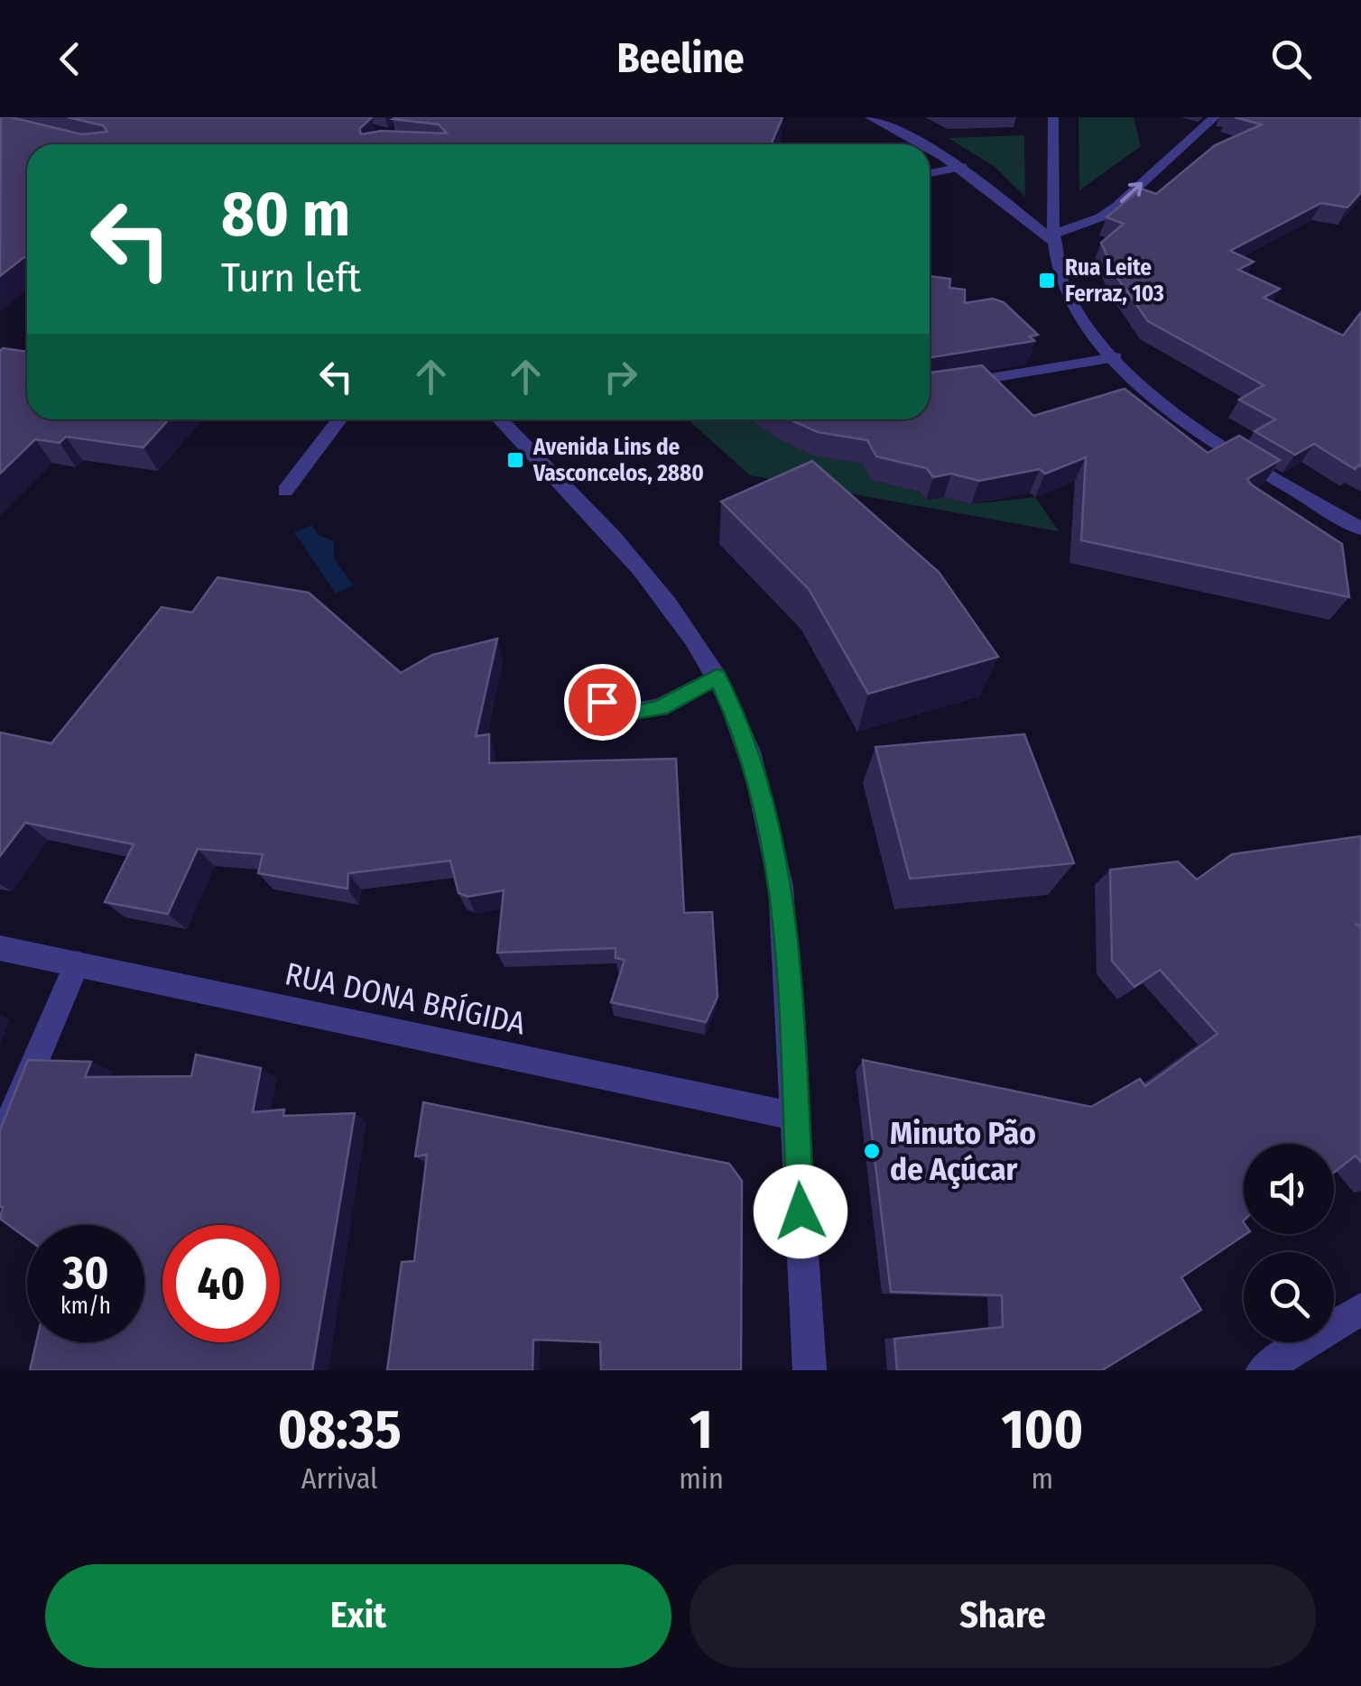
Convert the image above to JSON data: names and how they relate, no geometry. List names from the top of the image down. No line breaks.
{"streets":{"street":["RUA DONA BRÍGIDA"]},"places":{"transit":["Rua Leite Ferraz, 103","Avenida Lins de Vasconcelos, 2880"],"other":["Minuto Pão de Açúcar"]},"page":{"header":"Beeline","turn":["80 m","Turn left"],"speed":"30 km/h","limit":"40","eta":["08:35","Arrival","1","min","100","m"],"buttons":["Exit","Share"]}}
